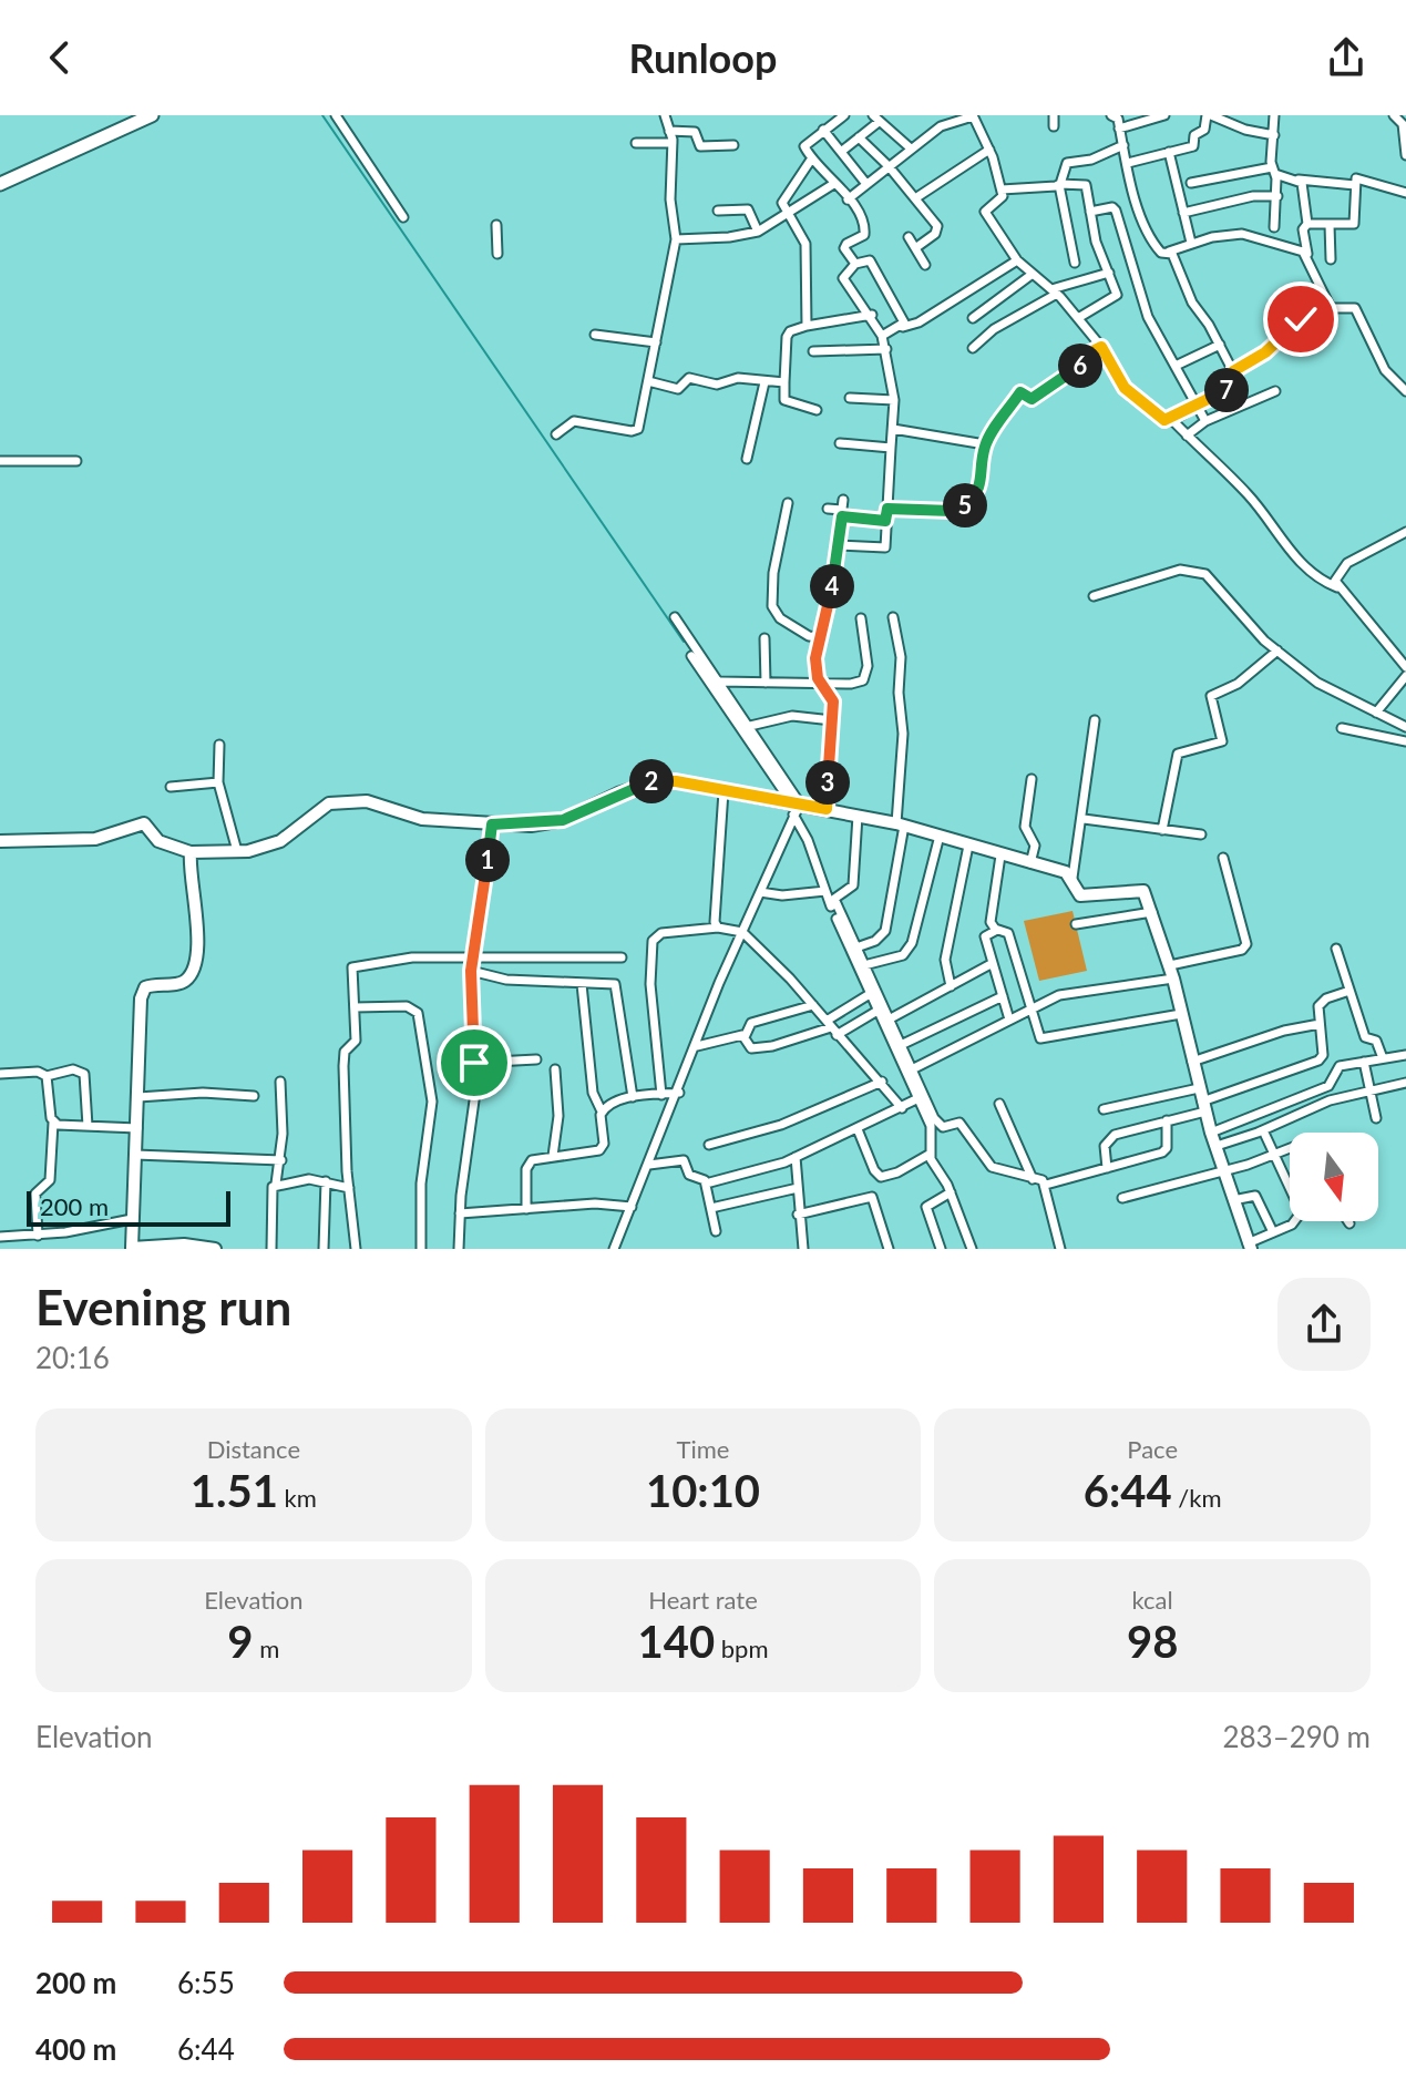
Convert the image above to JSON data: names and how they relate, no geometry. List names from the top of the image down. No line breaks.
{"scale_bar":"200 m","north":"bottom","page":{"header":"Runloop","pins":["6","7","5","4","2","3","1"],"scale":"200 m","heading":["Evening run","20:16"],"stats":[["Distance","1.51 km"],["Time","10:10"],["Pace","6:44 /km"],["Elevation","9 m"],["Heart rate","140 bpm"],["kcal","98"]],"chart":["Elevation","283–290 m"],"list":[{"name":"200 m","note":"6:55"},{"name":"400 m","note":"6:44"}]}}
